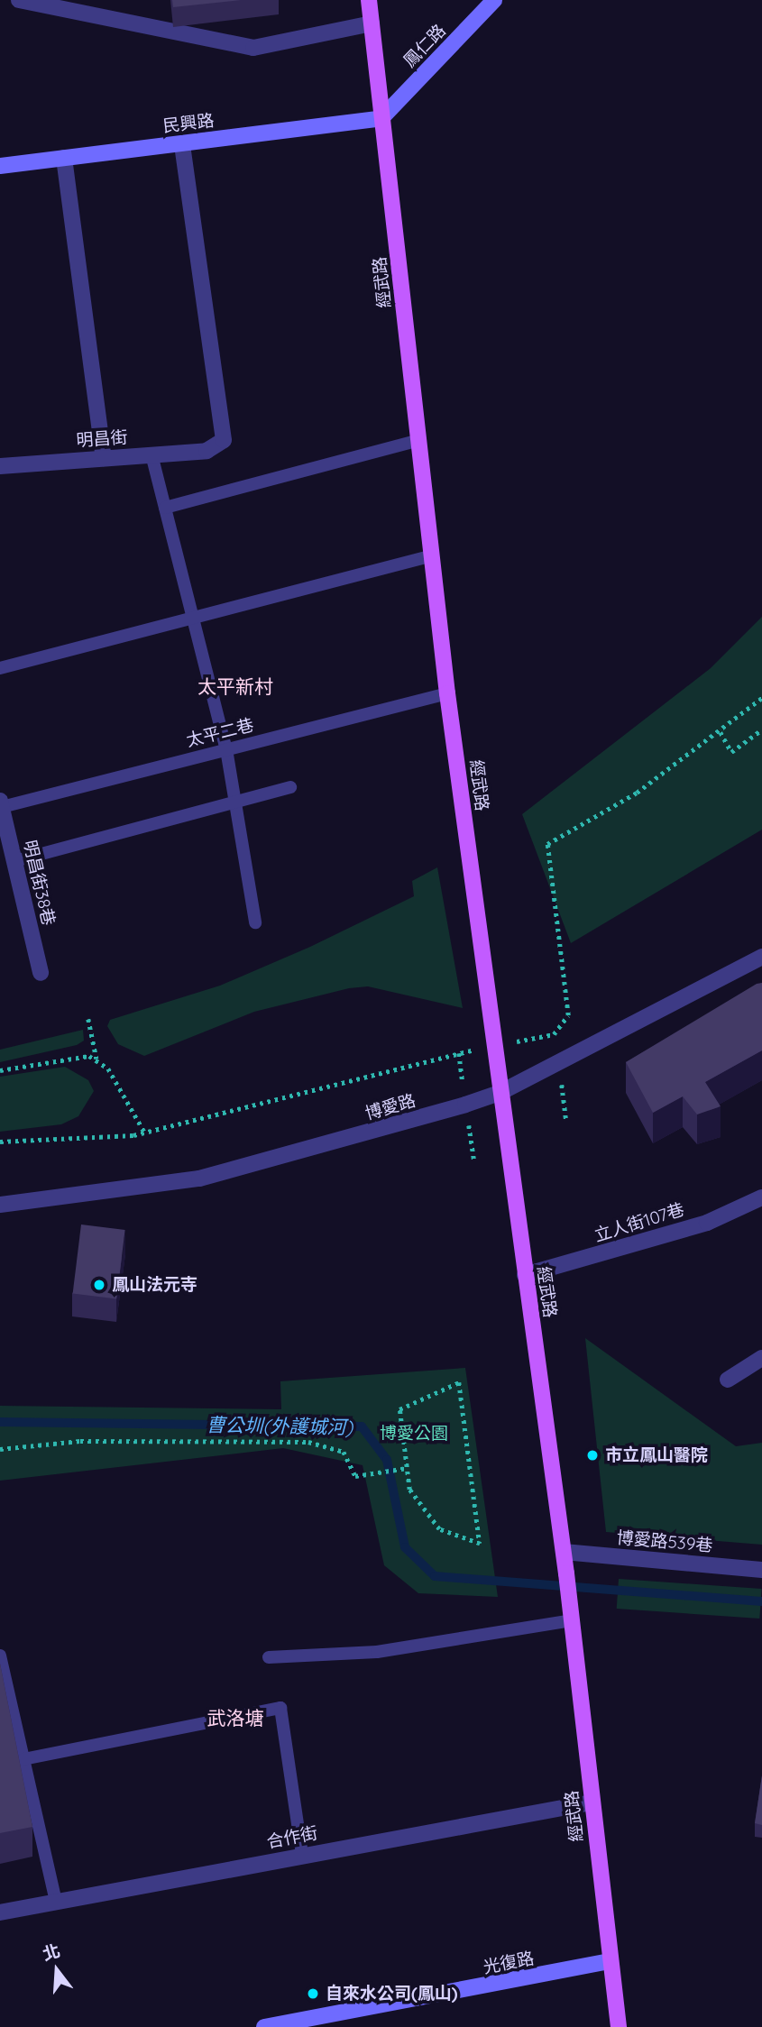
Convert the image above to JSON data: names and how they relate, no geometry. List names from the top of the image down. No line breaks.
{"streets":{"main road":["經武路"],"street":["鳳仁路","民興路","明昌街","明昌街38巷","博愛路","立人街107巷","博愛路539巷","合作街","光復路"],"lane":["太平二巷"]},"crossings":[["鳳仁路","民興路"],["鳳仁路","經武路"],["民興路","經武路"],["民興路","明昌街"],["經武路","太平二巷"],["經武路","博愛路"],["經武路","立人街107巷"],["經武路","博愛路539巷"],["經武路","合作街"],["經武路","光復路"],["太平二巷","明昌街38巷"]],"districts":["太平新村","武洛塘"],"water":["曹公圳(外護城河)"],"parks":["博愛公園"],"places":["鳳山法元寺","市立鳳山醫院","自來水公司(鳳山)"],"north":"top"}
